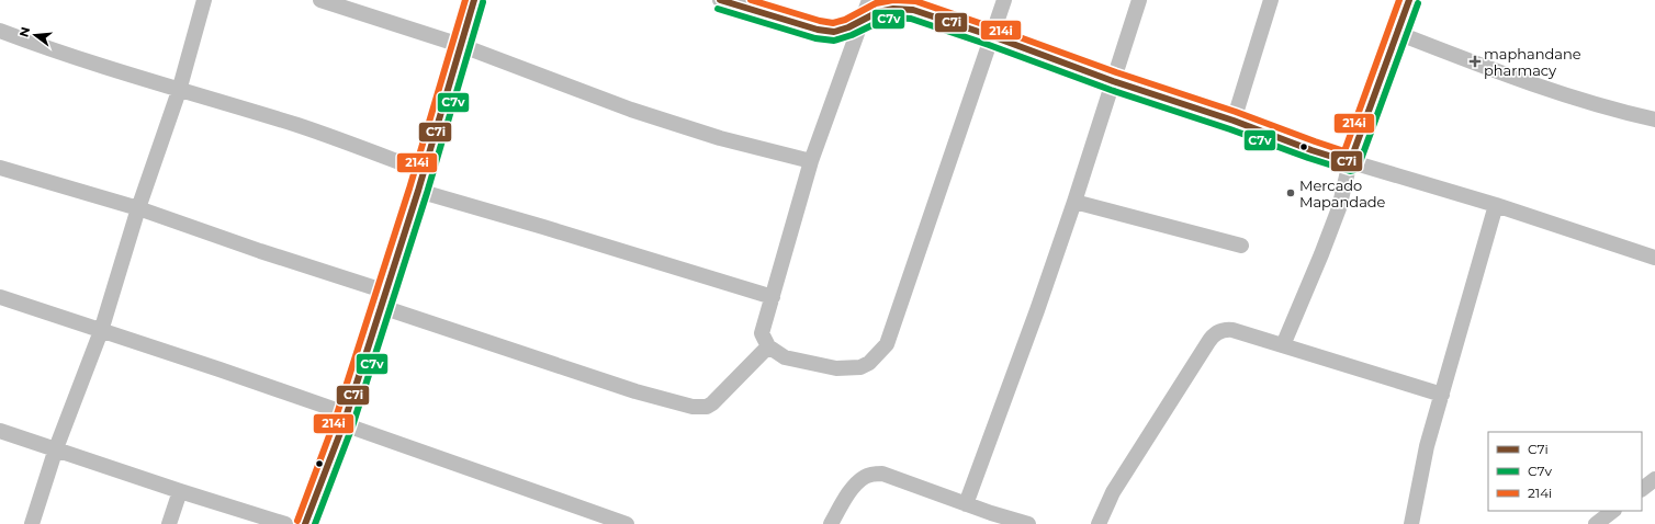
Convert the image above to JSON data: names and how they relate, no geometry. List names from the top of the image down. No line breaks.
{"places":{"health":["maphandane pharmacy"],"other":["Mercado Mapandade"]},"lines":["transit line C7i","transit line 214i","transit line C7v"],"legend":["C7i","C7v","214i"],"north":"left"}
